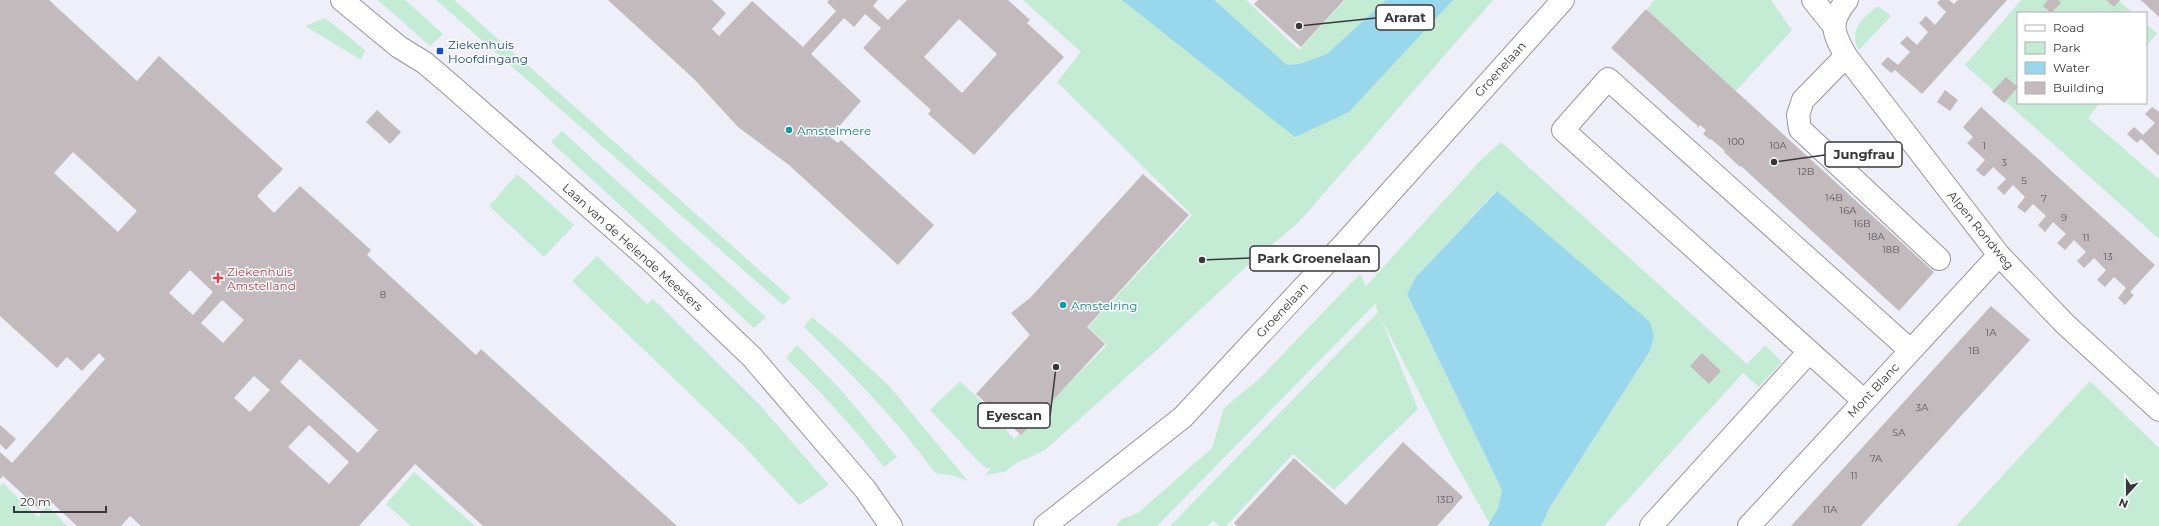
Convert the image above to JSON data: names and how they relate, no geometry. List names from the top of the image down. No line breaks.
{"streets":{"street":["Groenelaan","Alpen Rondweg","Laan van de Helende Meesters","Mont Blanc"]},"crossings":[["Alpen Rondweg","Mont Blanc"]],"places":{"other":["Ararat","Amstelmere","Jungfrau","Park Groenelaan","Amstelring","Eyescan"],"transit":["Ziekenhuis Hoofdingang"],"health":["Ziekenhuis Amstelland"]},"house_numbers":["100","10A","1","3","12B","5","14B","7","16A","9","16B","18A","11","18B","13","8","1A","1B","3A","5A","7A","11","13D","11A"],"legend":["Road","Park","Water","Building"],"scale_bar":"20 m","north":"bottom"}
